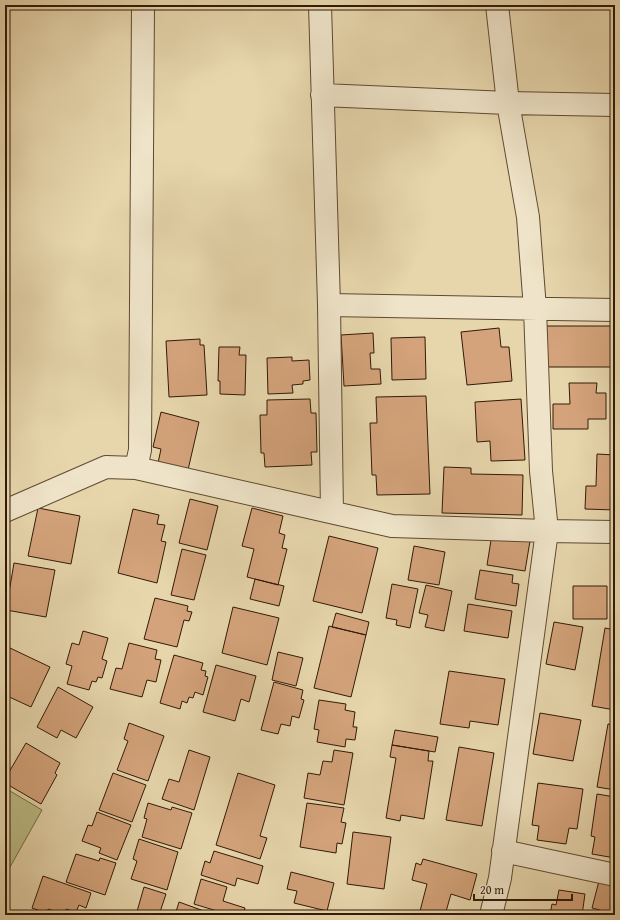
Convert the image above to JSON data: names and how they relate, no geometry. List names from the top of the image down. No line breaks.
{"scale_bar":"20 m"}
